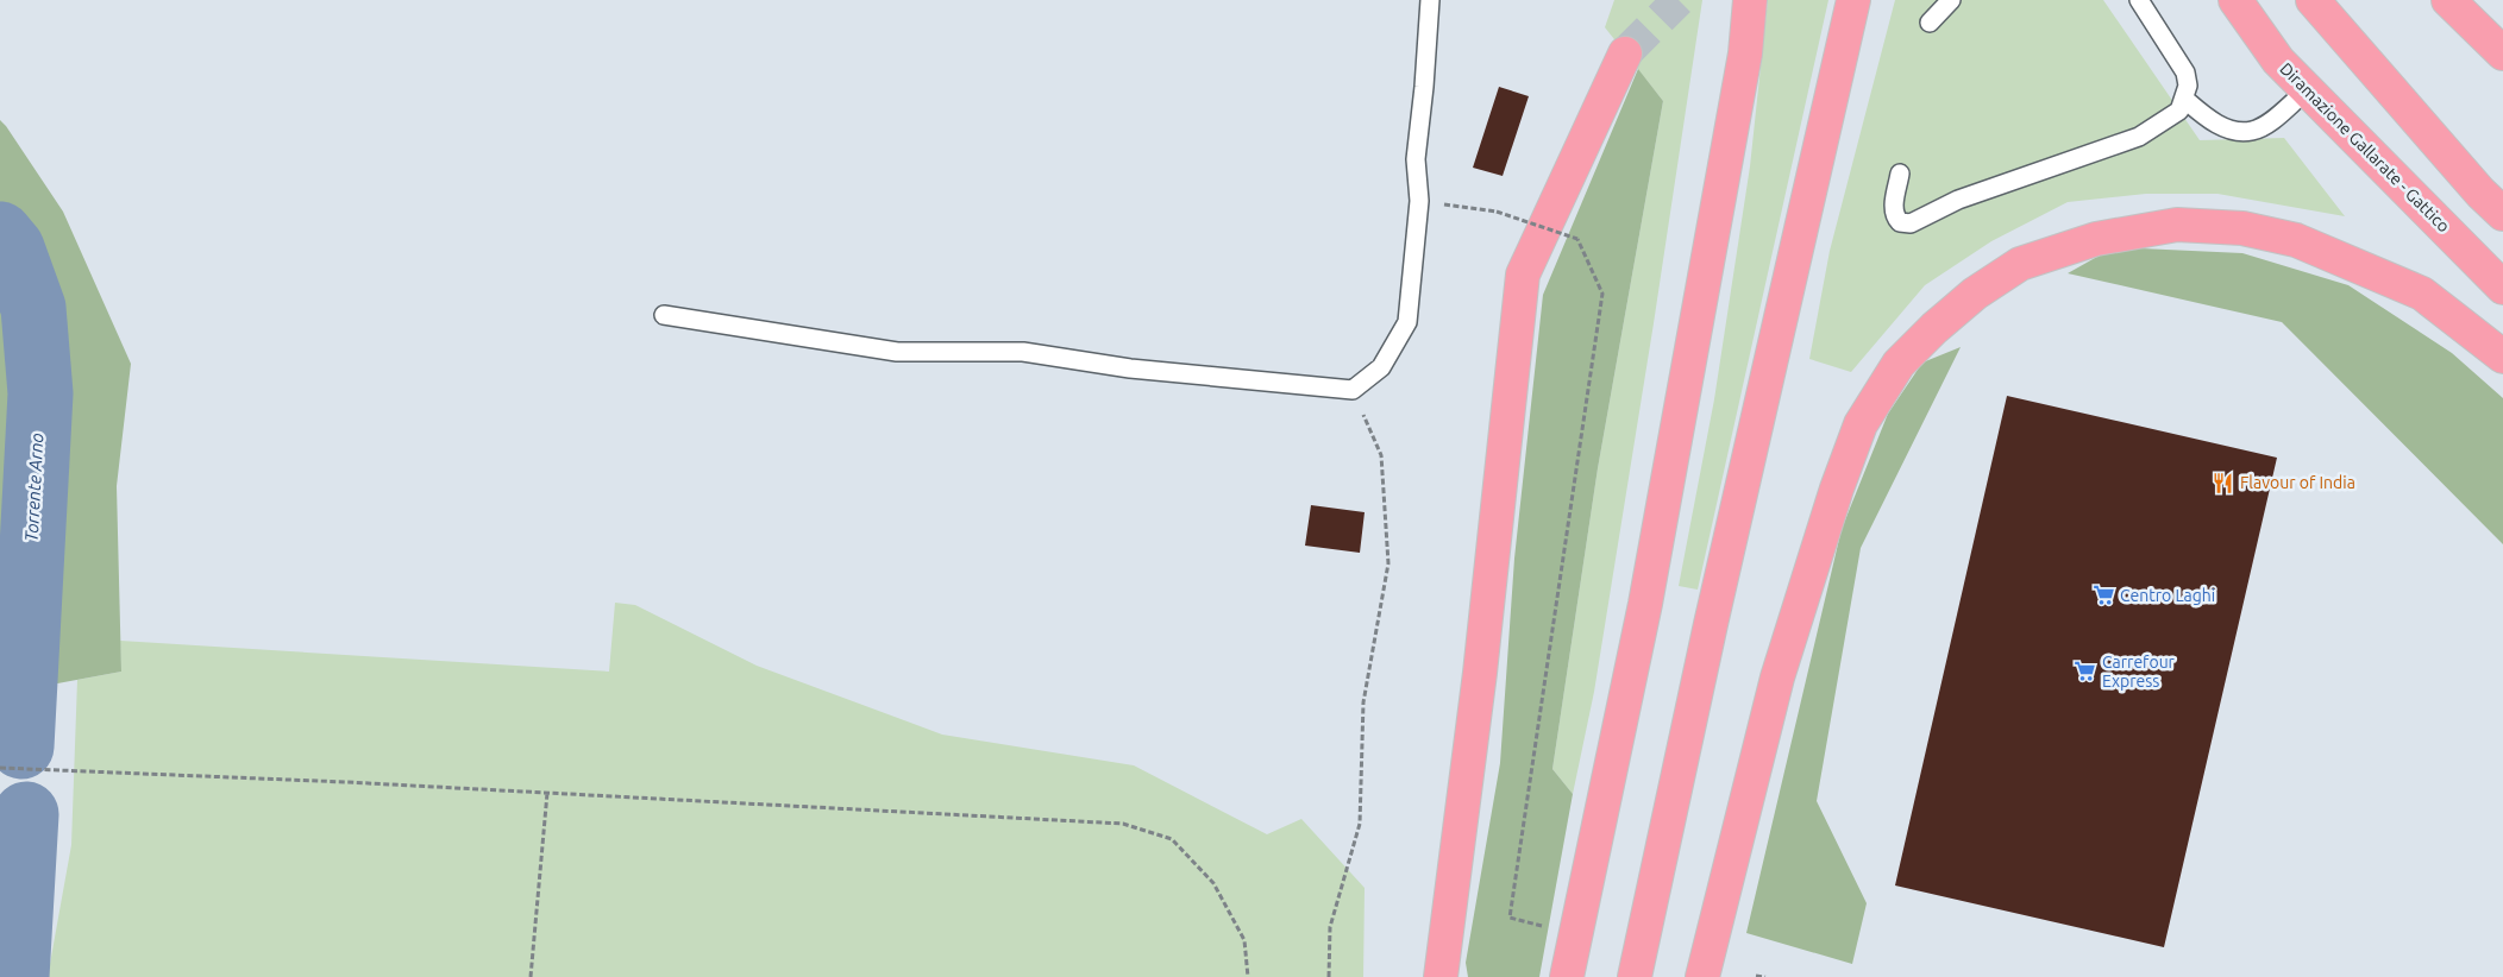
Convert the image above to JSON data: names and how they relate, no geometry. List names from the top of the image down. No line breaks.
{"streets":{"highway":["Diramazione Gallarate - Gattico"]},"water":["Torrente Arno"],"places":{"restaurant":["Flavour of India"],"supermarket":["Centro Laghi","Carrefour Express"]}}
